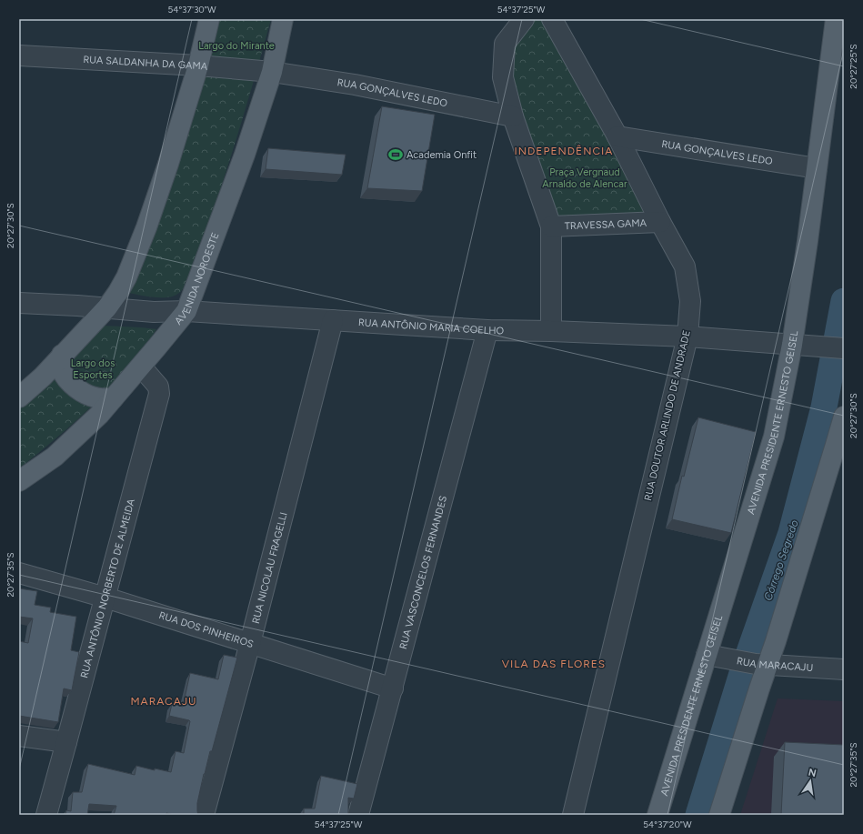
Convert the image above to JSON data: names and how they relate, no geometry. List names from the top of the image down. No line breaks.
{"streets":{"main road":["AVENIDA NOROESTE","AVENIDA PRESIDENTE ERNESTO GEISEL"],"street":["RUA SALDANHA DA GAMA","RUA GONÇALVES LEDO","TRAVESSA GAMA","RUA ANTÔNIO MARIA COELHO","RUA DOUTOR ARLINDO DE ANDRADE","RUA NICOLAU FRAGELLI","RUA VASCONCELOS FERNANDES","RUA ANTÔNIO NORBERTO DE ALMEIDA","RUA DOS PINHEIROS","RUA MARACAJU"]},"crossings":[["RUA SALDANHA DA GAMA","RUA GONÇALVES LEDO"],["RUA SALDANHA DA GAMA","AVENIDA NOROESTE"],["RUA GONÇALVES LEDO","AVENIDA NOROESTE"],["RUA GONÇALVES LEDO","RUA DOUTOR ARLINDO DE ANDRADE"],["RUA GONÇALVES LEDO","AVENIDA PRESIDENTE ERNESTO GEISEL"],["TRAVESSA GAMA","RUA DOUTOR ARLINDO DE ANDRADE"],["AVENIDA NOROESTE","RUA ANTÔNIO MARIA COELHO"],["AVENIDA NOROESTE","RUA ANTÔNIO NORBERTO DE ALMEIDA"],["RUA ANTÔNIO MARIA COELHO","RUA DOUTOR ARLINDO DE ANDRADE"],["RUA ANTÔNIO MARIA COELHO","AVENIDA PRESIDENTE ERNESTO GEISEL"],["RUA ANTÔNIO MARIA COELHO","RUA NICOLAU FRAGELLI"],["RUA ANTÔNIO MARIA COELHO","RUA VASCONCELOS FERNANDES"],["AVENIDA PRESIDENTE ERNESTO GEISEL","RUA MARACAJU"],["RUA NICOLAU FRAGELLI","RUA DOS PINHEIROS"],["RUA VASCONCELOS FERNANDES","RUA DOS PINHEIROS"],["RUA ANTÔNIO NORBERTO DE ALMEIDA","RUA DOS PINHEIROS"]],"districts":["INDEPENDÊNCIA","VILA DAS FLORES","MARACAJU"],"water":["Córrego Segredo"],"parks":["Largo do Mirante","Praça Vergnaud Arnaldo de Alencar","Largo dos Esportes"],"places":{"sports":["Academia Onfit"]},"north":"top","coordinates":["54°37'30\"W","54°37'25\"W","20°27'25\"S","20°27'30\"S","20°27'35\"S","54°37'20\"W"]}
